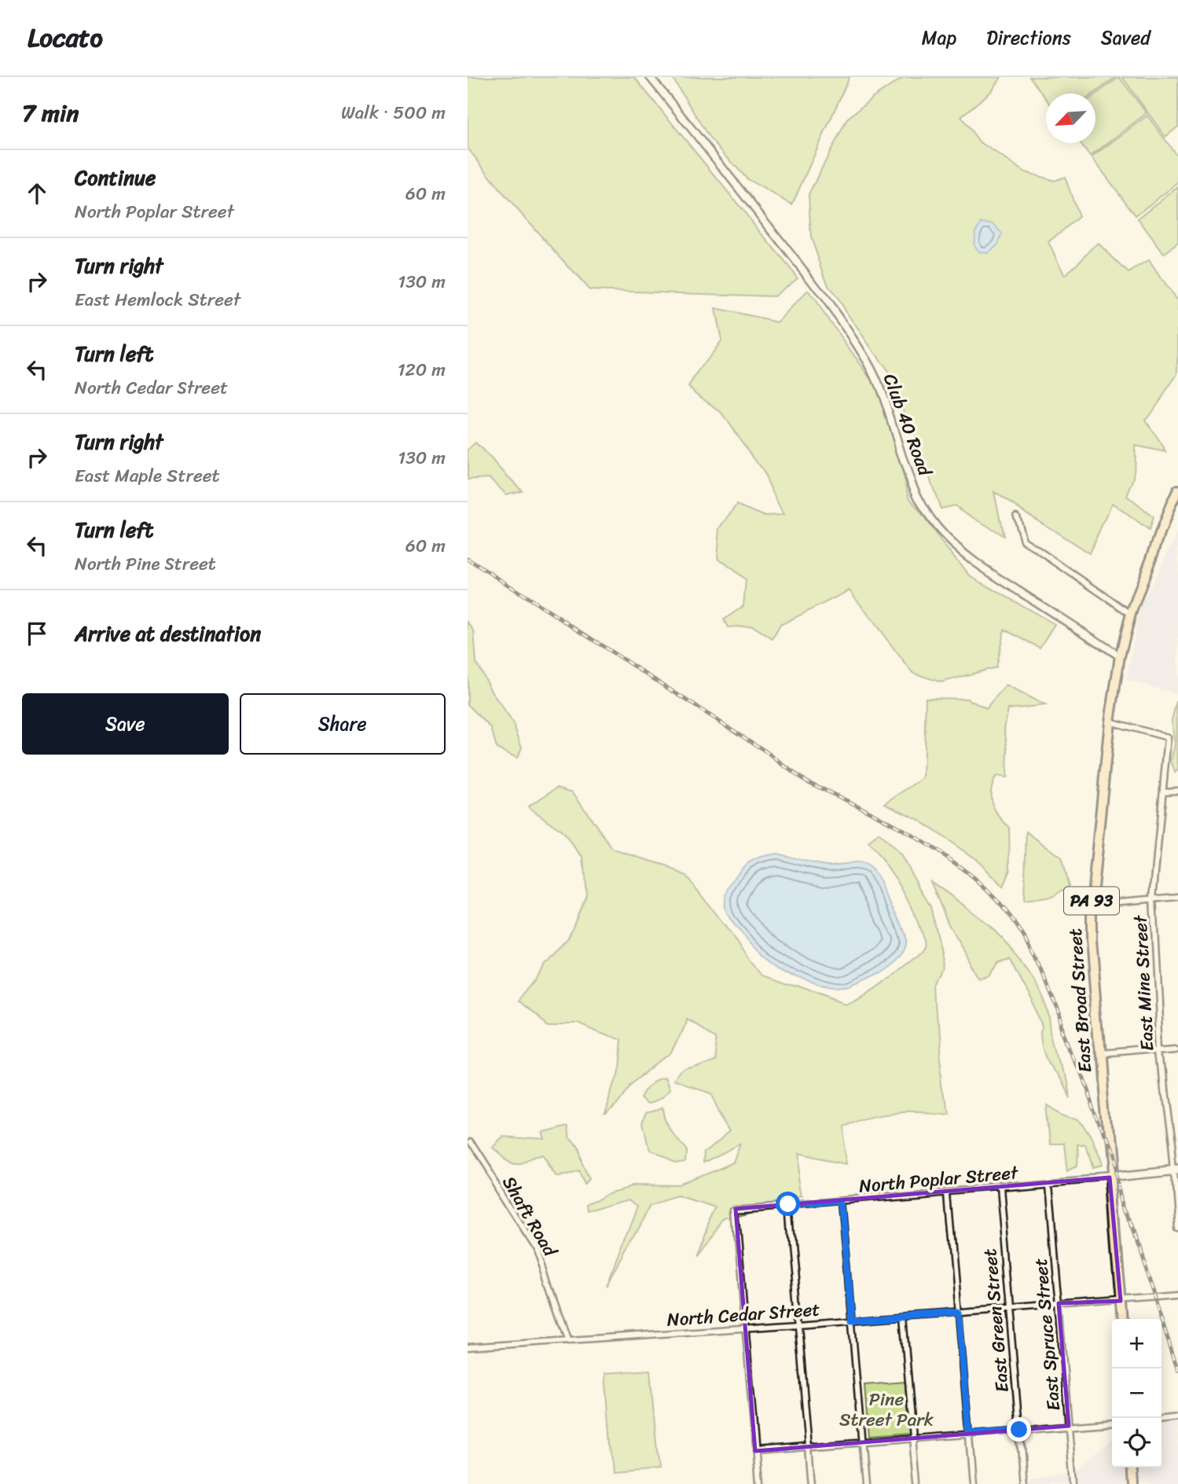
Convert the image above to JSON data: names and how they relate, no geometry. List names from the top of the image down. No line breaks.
{"streets":{"highway":["PA 93","East Broad Street"],"street":["Club 40 Road","East Mine Street","North Poplar Street","Shaft Road","North Cedar Street","East Green Street","East Spruce Street"]},"crossings":[["Club 40 Road","East Broad Street"],["East Mine Street","East Broad Street"],["East Broad Street","North Poplar Street"],["East Broad Street","North Cedar Street"],["North Poplar Street","North Cedar Street"],["North Poplar Street","East Green Street"],["North Poplar Street","East Spruce Street"],["Shaft Road","North Cedar Street"],["North Cedar Street","East Green Street"],["North Cedar Street","East Spruce Street"]],"parks":["Pine Street Park"],"north":"bottom left","page":{"header":"Locato","nav":["Map","Directions","Saved"],"heading":["7 min","Walk · 500 m"],"list":[["Continue","North Poplar Street","60 m"],["Turn right","East Hemlock Street","130 m"],["Turn left","North Cedar Street","120 m"],["Turn right","East Maple Street","130 m"],["Turn left","North Pine Street","60 m"],"Arrive at destination"],"buttons":["Save","Share"],"map_buttons":["+","−"]}}
